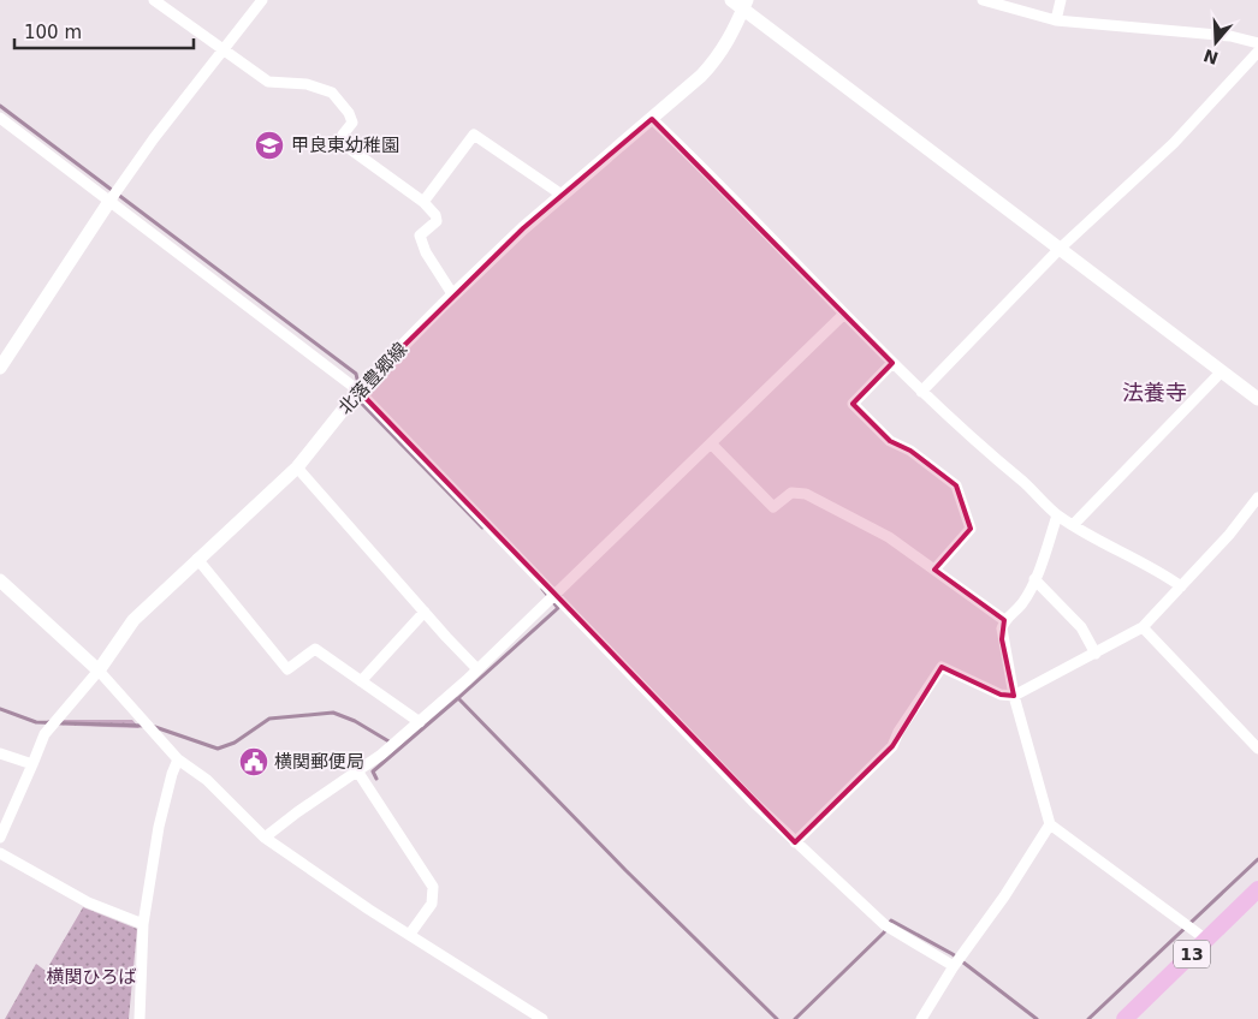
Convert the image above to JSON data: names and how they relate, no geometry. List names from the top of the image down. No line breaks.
{"streets":{"main road":["北落豊郷線","13"]},"districts":["法養寺"],"parks":["横関ひろば"],"places":{"school or university":["甲良東幼稚園"],"public building":["横関郵便局"]},"scale_bar":"100 m","north":"bottom"}
